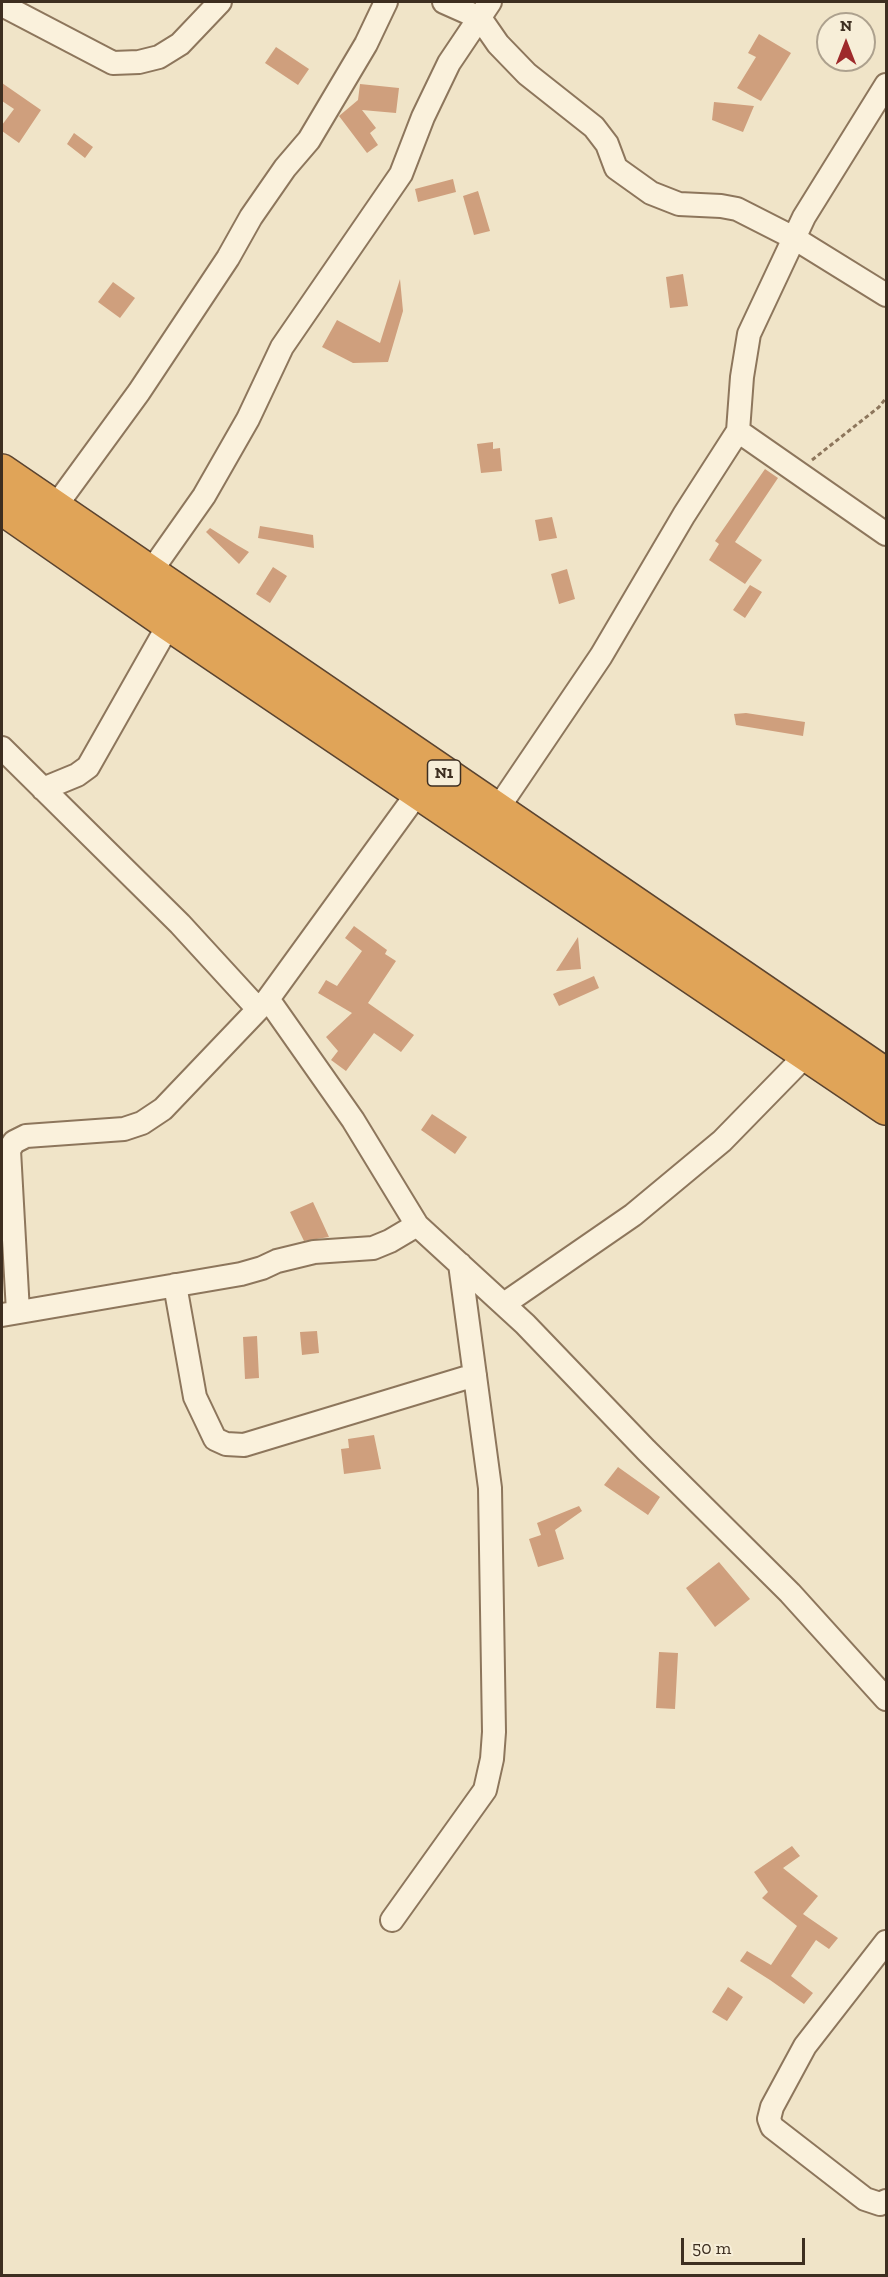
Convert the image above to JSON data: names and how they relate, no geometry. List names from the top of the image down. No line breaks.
{"streets":{"highway":["N1"]},"scale_bar":"50 m","north":"top"}
